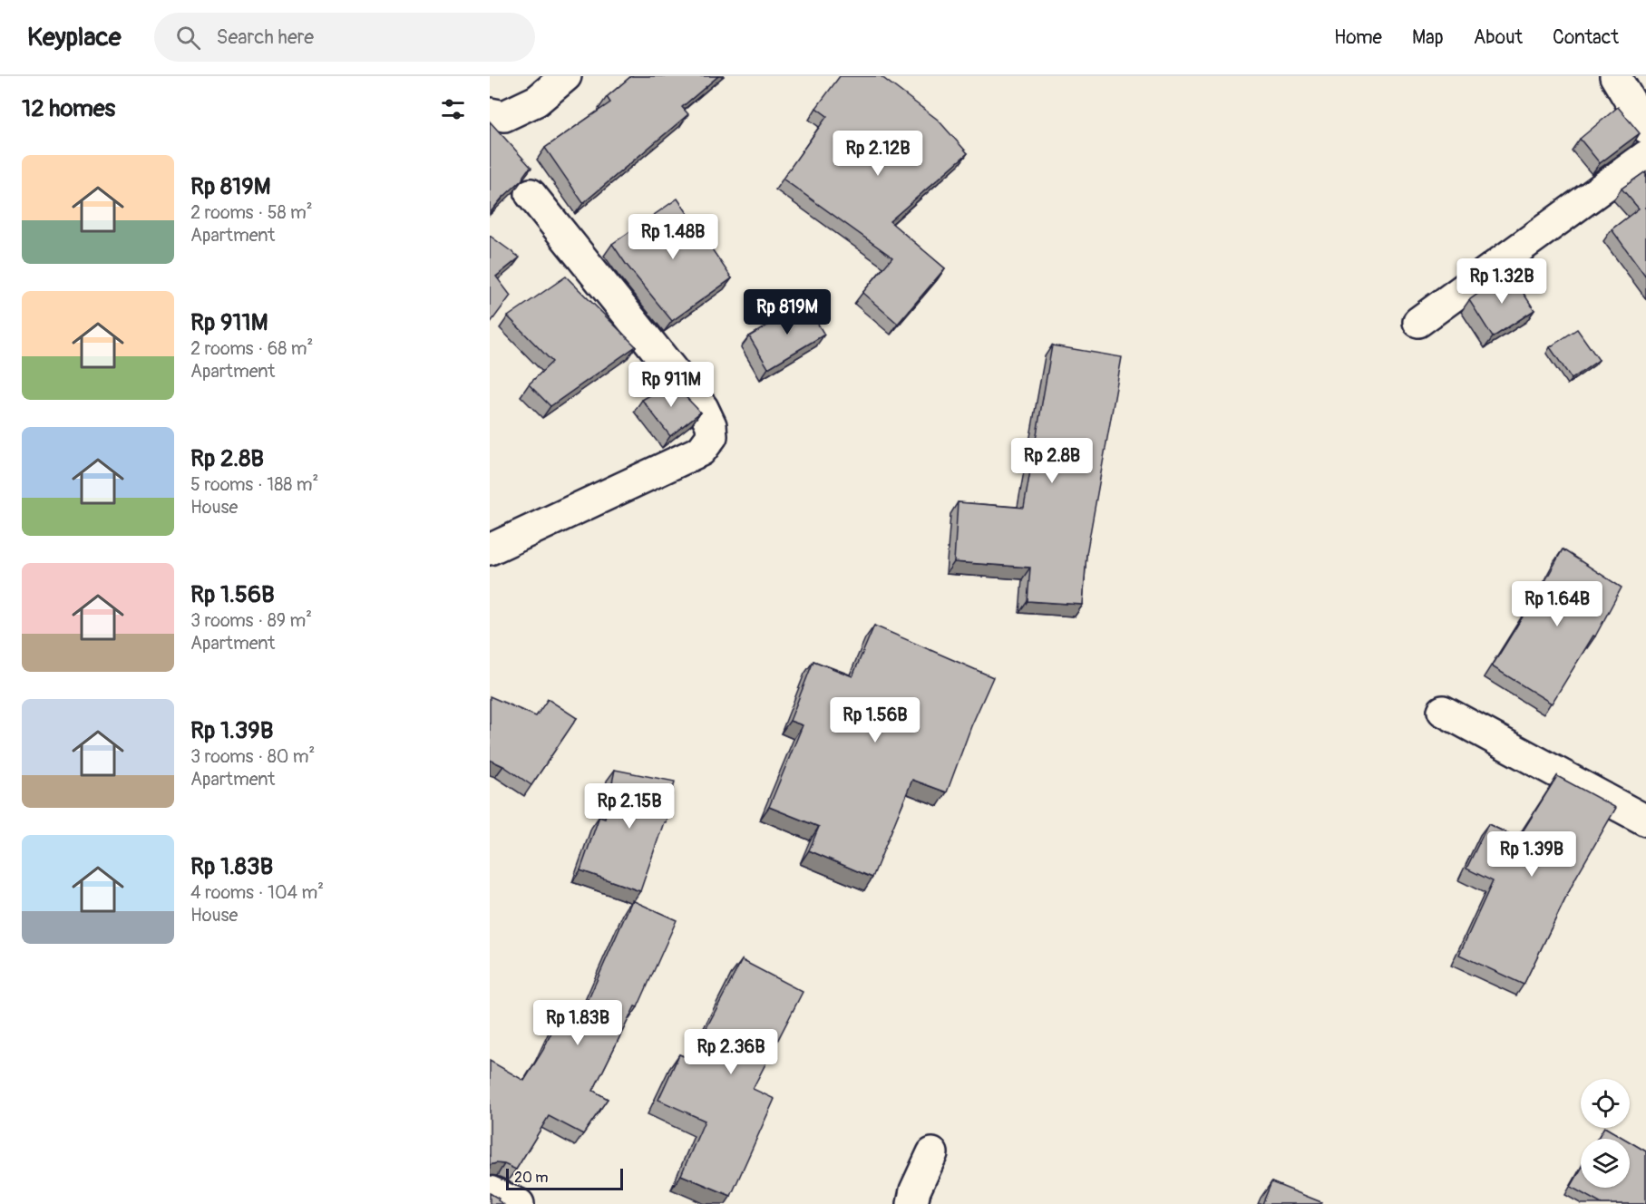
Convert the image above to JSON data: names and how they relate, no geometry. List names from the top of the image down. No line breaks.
{"scale_bar":"20 m","page":{"header":"Keyplace","search":"Search here","nav":["Home","Map","About","Contact"],"heading":"12 homes","price":["Rp 2.12B","Rp 1.48B","Rp 1.32B","Rp 819M","Rp 911M","Rp 2.8B","Rp 1.64B","Rp 1.56B","Rp 2.15B","Rp 1.39B","Rp 1.83B","Rp 2.36B"],"list":[{"name":"Rp 819M","note":"2 rooms · 58 m² · Apartment"},{"name":"Rp 911M","note":"2 rooms · 68 m² · Apartment"},{"name":"Rp 2.8B","note":"5 rooms · 188 m² · House"},{"name":"Rp 1.56B","note":"3 rooms · 89 m² · Apartment"},{"name":"Rp 1.39B","note":"3 rooms · 80 m² · Apartment"},{"name":"Rp 1.83B","note":"4 rooms · 104 m² · House"}],"scale":"20 m"}}
